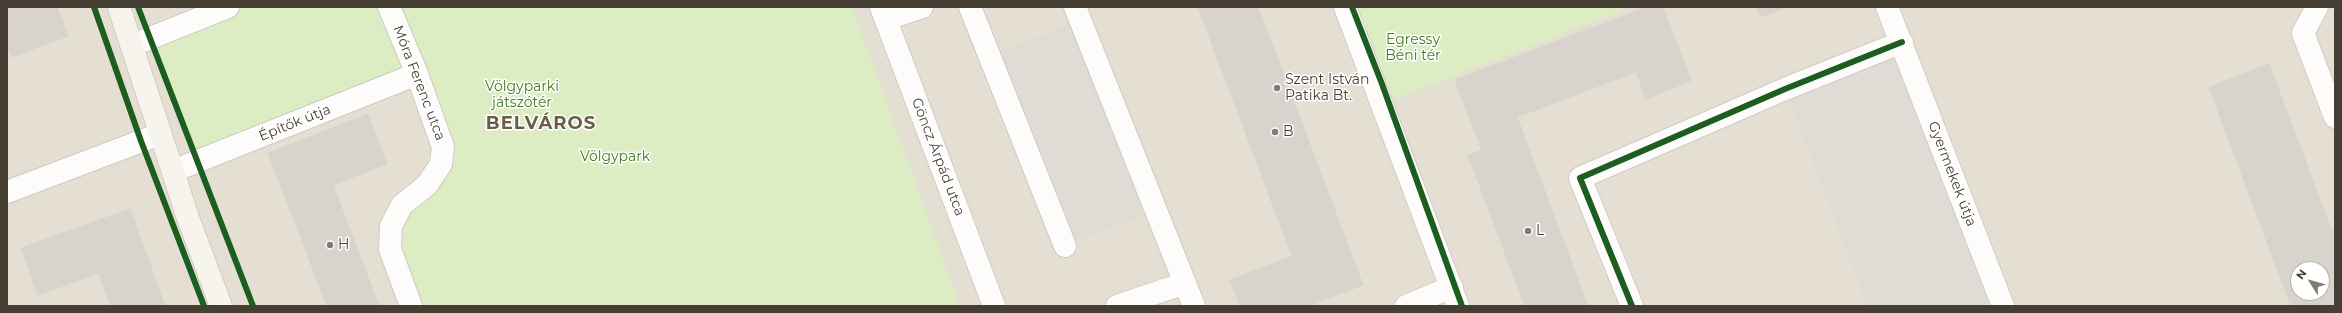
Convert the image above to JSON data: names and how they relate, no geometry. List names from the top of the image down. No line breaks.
{"streets":{"street":["Móra Ferenc utca","Építők útja","Göncz Árpád utca","Gyermekek útja"]},"crossings":[["Móra Ferenc utca","Építők útja"]],"districts":["BELVÁROS"],"parks":["Egressy Béni tér","Völgyparki játszótér","Völgypark"],"places":["Szent István Patika Bt.","B","L","H"],"north":"top left"}
